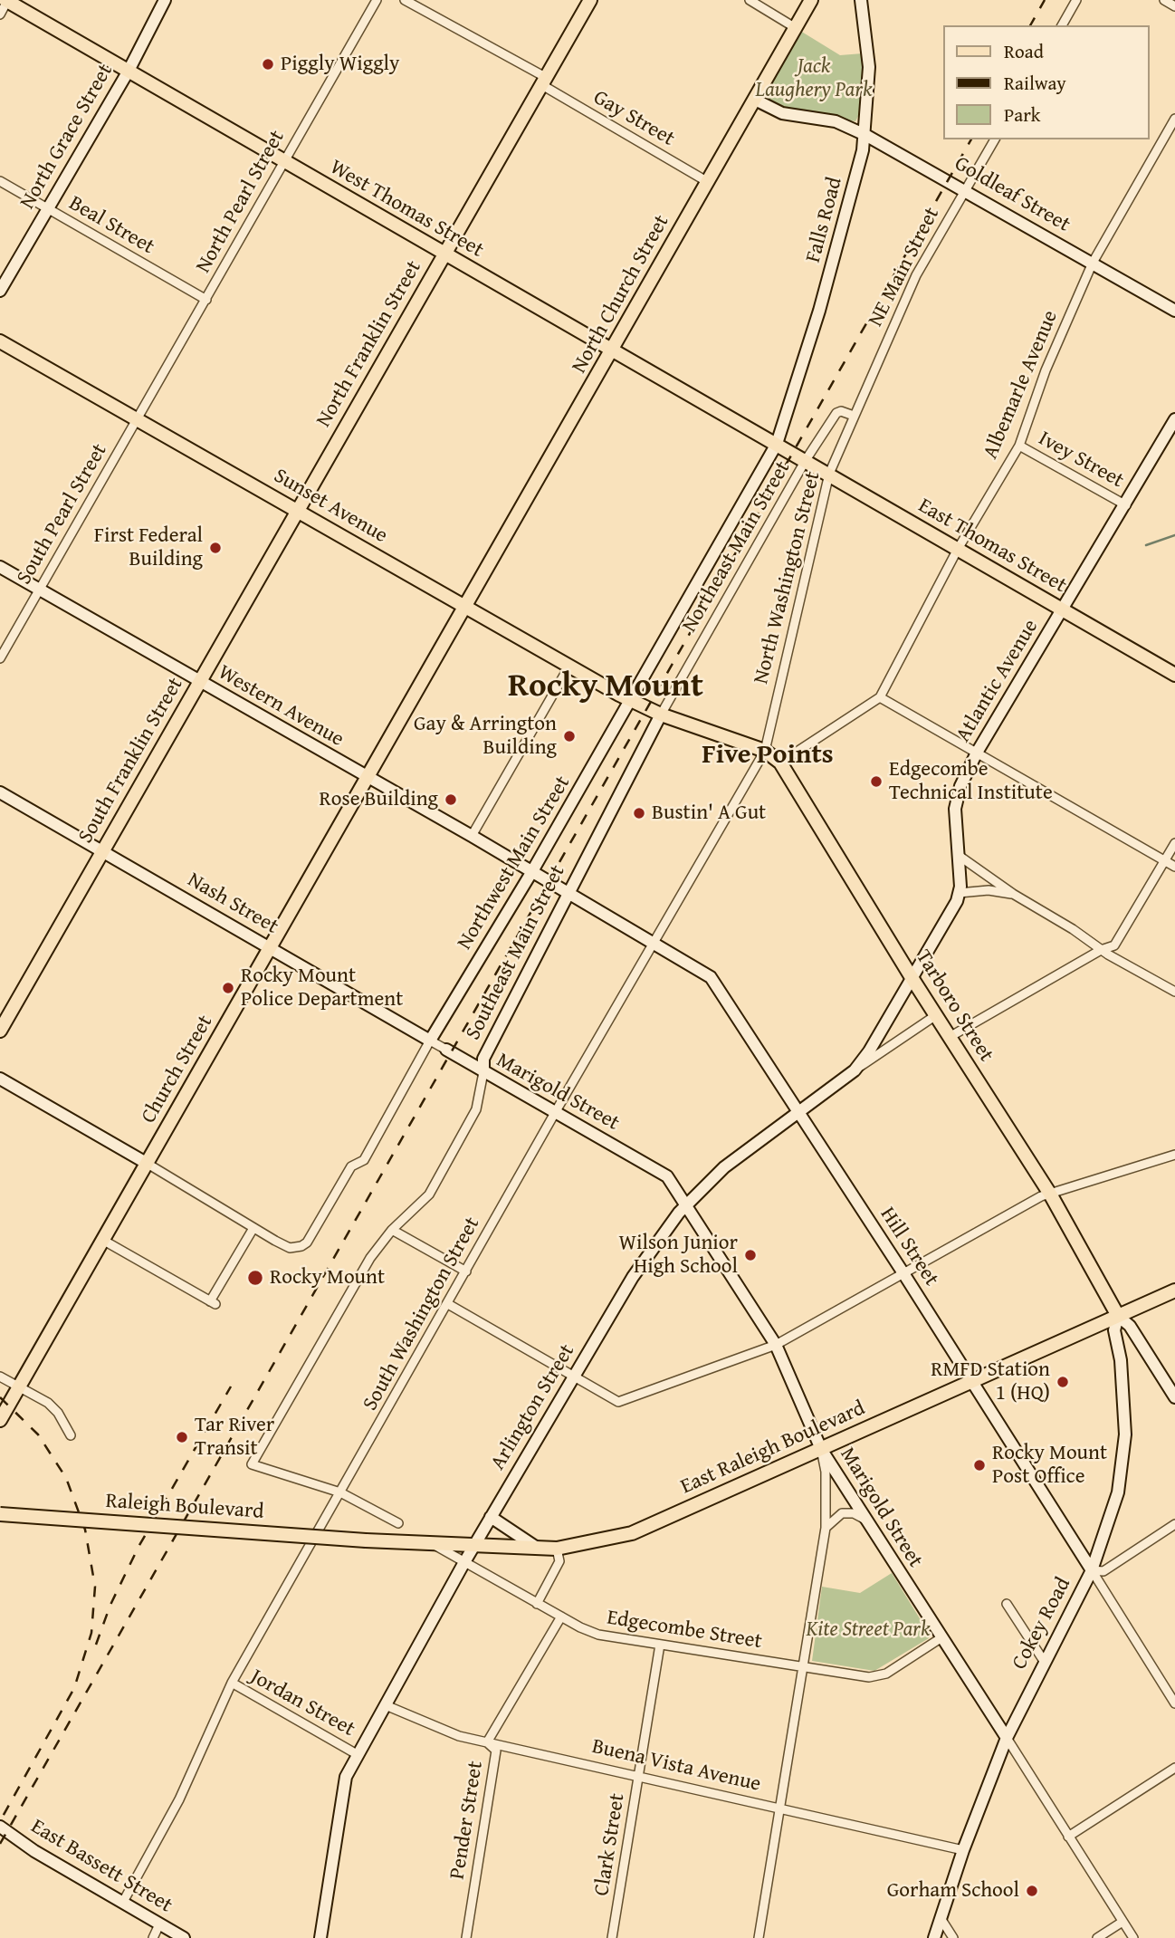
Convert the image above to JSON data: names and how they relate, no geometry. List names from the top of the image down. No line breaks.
{"streets":{"main road":["West Thomas Street","North Church Street","North Franklin Street","Sunset Avenue","East Thomas Street","South Franklin Street","Tarboro Street","Church Street","East Raleigh Boulevard","Raleigh Boulevard"],"street":["Gay Street","North Grace Street","Goldleaf Street","North Pearl Street","Falls Road","Beal Street","NE Main Street","Albemarle Avenue","Ivey Street","South Pearl Street","Northeast Main Street","North Washington Street","Atlantic Avenue","Western Avenue","Northwest Main Street","Nash Street","Southeast Main Street","Marigold Street","Hill Street","South Washington Street","Arlington Street","Cokey Road","Edgecombe Street","Jordan Street","Buena Vista Avenue","Pender Street","Clark Street","East Bassett Street"]},"crossings":[["Gay Street","North Church Street"],["Gay Street","North Franklin Street"],["North Grace Street","West Thomas Street"],["North Grace Street","Beal Street"],["Goldleaf Street","Falls Road"],["Goldleaf Street","NE Main Street"],["Goldleaf Street","North Church Street"],["Goldleaf Street","Albemarle Avenue"],["North Pearl Street","West Thomas Street"],["North Pearl Street","Beal Street"],["North Pearl Street","Sunset Avenue"],["North Pearl Street","South Pearl Street"],["West Thomas Street","Falls Road"],["West Thomas Street","North Church Street"],["West Thomas Street","North Franklin Street"],["West Thomas Street","East Thomas Street"],["West Thomas Street","Northwest Main Street"],["Falls Road","Northwest Main Street"],["NE Main Street","Northeast Main Street"],["NE Main Street","North Washington Street"],["North Church Street","Sunset Avenue"],["North Church Street","Church Street"],["North Franklin Street","Sunset Avenue"],["North Franklin Street","South Franklin Street"],["Albemarle Avenue","Ivey Street"],["Albemarle Avenue","East Thomas Street"],["Ivey Street","Atlantic Avenue"],["Sunset Avenue","South Pearl Street"],["Sunset Avenue","South Franklin Street"],["Sunset Avenue","Northwest Main Street"],["Sunset Avenue","Tarboro Street"],["Sunset Avenue","Church Street"],["South Pearl Street","Western Avenue"],["East Thomas Street","Northeast Main Street"],["East Thomas Street","North Washington Street"],["East Thomas Street","Atlantic Avenue"],["Northeast Main Street","North Washington Street"],["Northeast Main Street","Southeast Main Street"],["Northeast Main Street","Tarboro Street"],["North Washington Street","Tarboro Street"],["North Washington Street","South Washington Street"],["Atlantic Avenue","Tarboro Street"],["Atlantic Avenue","Arlington Street"],["Western Avenue","South Franklin Street"],["Western Avenue","Northwest Main Street"],["Western Avenue","Church Street"],["Western Avenue","Hill Street"],["South Franklin Street","Nash Street"],["Northwest Main Street","Nash Street"],["Northwest Main Street","Tarboro Street"],["Northwest Main Street","Church Street"],["Nash Street","Church Street"],["Nash Street","Marigold Street"],["Southeast Main Street","Tarboro Street"],["Southeast Main Street","Marigold Street"],["Southeast Main Street","Hill Street"],["Southeast Main Street","South Washington Street"],["Tarboro Street","South Washington Street"],["Tarboro Street","Arlington Street"],["Tarboro Street","East Raleigh Boulevard"],["Tarboro Street","Cokey Road"],["Marigold Street","South Washington Street"],["Marigold Street","Arlington Street"],["Marigold Street","East Raleigh Boulevard"],["Marigold Street","Cokey Road"],["Marigold Street","Edgecombe Street"],["Hill Street","South Washington Street"],["Hill Street","Arlington Street"],["Hill Street","East Raleigh Boulevard"],["Hill Street","Cokey Road"],["South Washington Street","Jordan Street"],["South Washington Street","East Bassett Street"],["Arlington Street","East Raleigh Boulevard"],["Arlington Street","Edgecombe Street"],["Arlington Street","Jordan Street"],["Arlington Street","Buena Vista Avenue"],["East Raleigh Boulevard","Raleigh Boulevard"],["East Raleigh Boulevard","Cokey Road"],["East Raleigh Boulevard","Edgecombe Street"],["Cokey Road","Buena Vista Avenue"],["Edgecombe Street","Pender Street"],["Edgecombe Street","Clark Street"],["Buena Vista Avenue","Pender Street"],["Buena Vista Avenue","Clark Street"]],"districts":["Rocky Mount","Five Points"],"parks":["Jack Laughery Park","Kite Street Park"],"places":["Piggly Wiggly","First Federal Building","Gay & Arrington Building","Edgecombe Technical Institute","Rose Building","Bustin' A Gut","Rocky Mount Police Department","Wilson Junior High School","Rocky Mount","RMFD Station 1 (HQ)","Tar River Transit","Rocky Mount Post Office","Gorham School"],"legend":["Road","Railway","Park"]}
